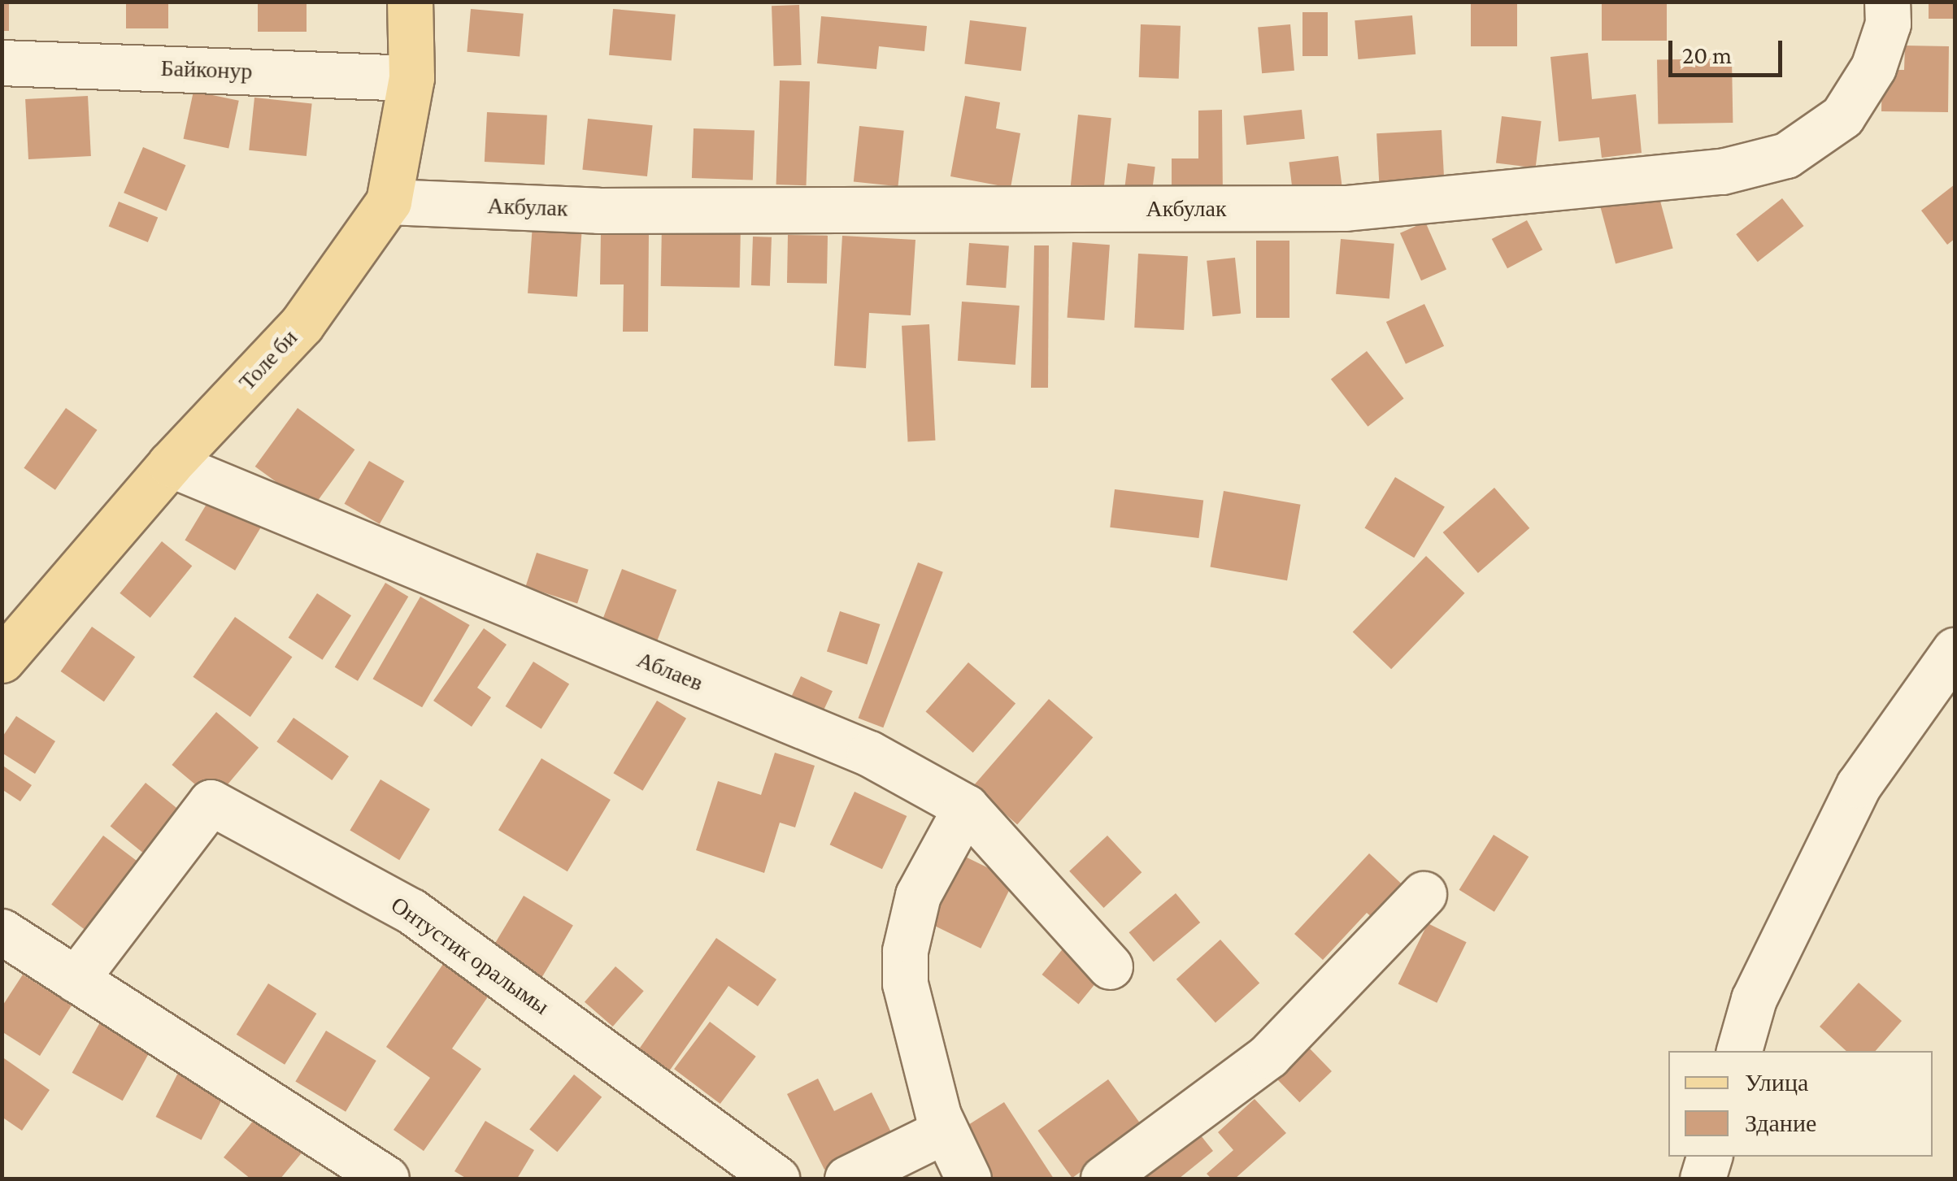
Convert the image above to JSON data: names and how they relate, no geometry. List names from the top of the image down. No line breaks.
{"streets":{"main road":["Толе би"],"street":["Байконур","Акбулак","Аблаев","Онтустик оралымы"]},"crossings":[["Байконур","Толе би"],["Акбулак","Толе би"],["Толе би","Аблаев"]],"legend":["Улица","Здание"],"scale_bar":"20 m"}
